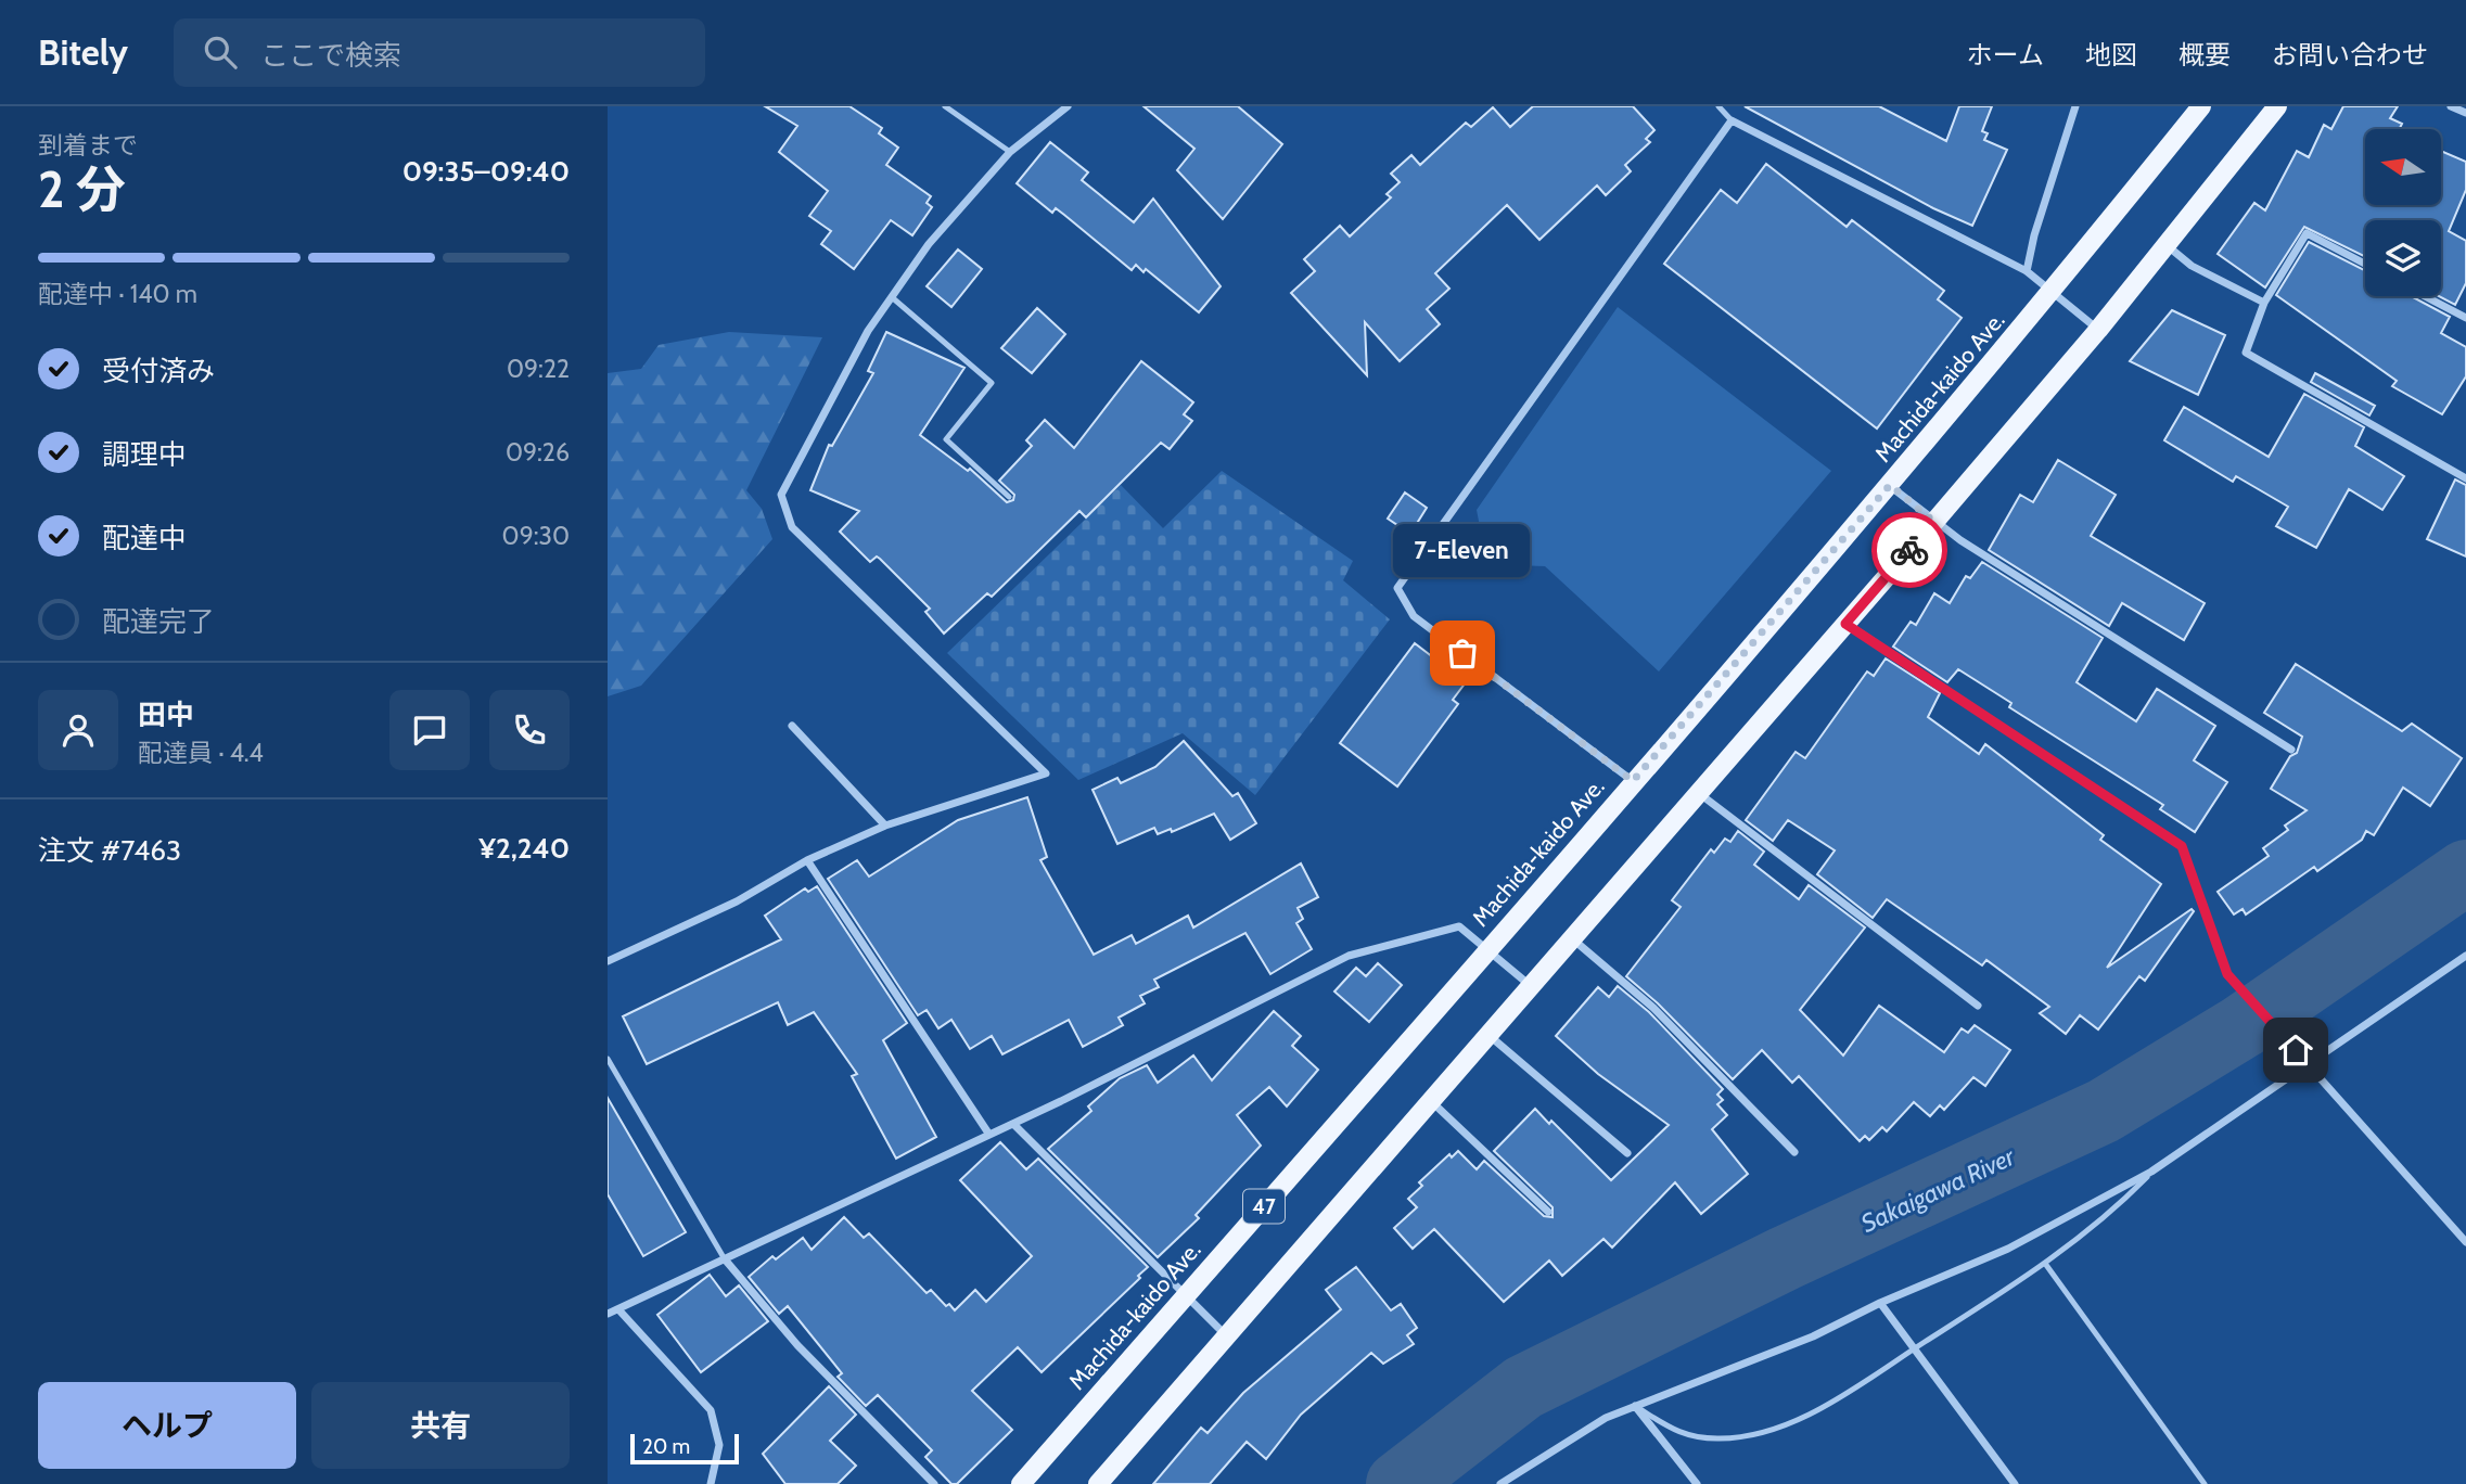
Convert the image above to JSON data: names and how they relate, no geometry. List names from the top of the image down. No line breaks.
{"streets":{"main road":["Machida-kaido Ave.","47"]},"water":["Sakaigawa River"],"places":["7-Eleven"],"scale_bar":"20 m","north":"left","page":{"header":"Bitely","search":"ここで検索","nav":["ホーム","地図","概要","お問い合わせ"],"heading":["2 分","到着まで","09:35–09:40"],"panel":["田中","配達員 · 4.4","注文 #7463","¥2,240"],"bar":"配達中 · 140 m","list":[["受付済み","09:22"],["調理中","09:26"],["配達中","09:30"],"配達完了"],"bubble":"7-Eleven","buttons":["ヘルプ","共有"],"scale":"20 m"}}
